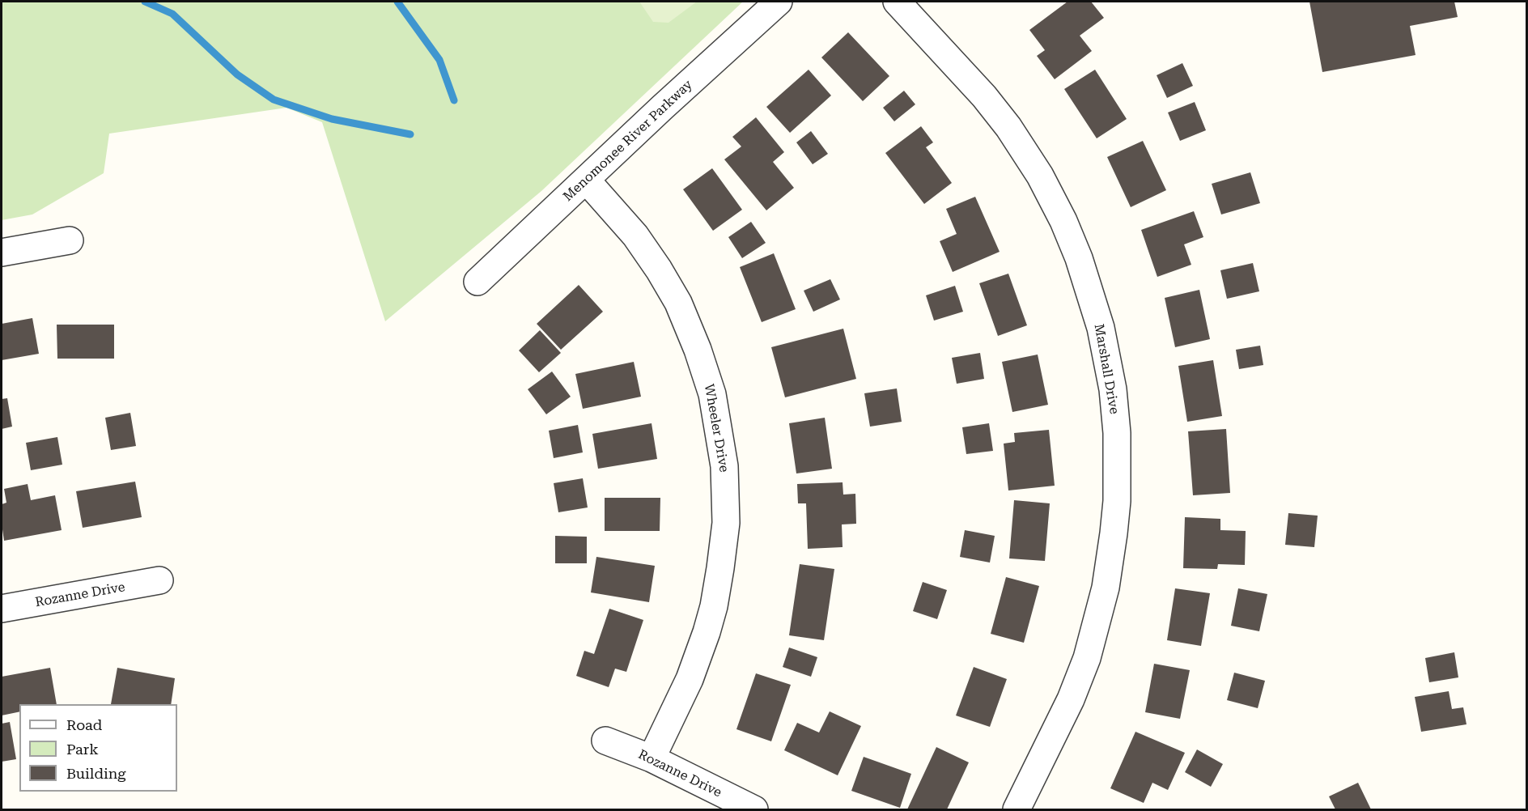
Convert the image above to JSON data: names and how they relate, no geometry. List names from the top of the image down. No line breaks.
{"streets":{"street":["Menomonee River Parkway","Marshall Drive","Wheeler Drive","Rozanne Drive"]},"crossings":[["Menomonee River Parkway","Wheeler Drive"],["Wheeler Drive","Rozanne Drive"]],"legend":["Road","Park","Building"]}
